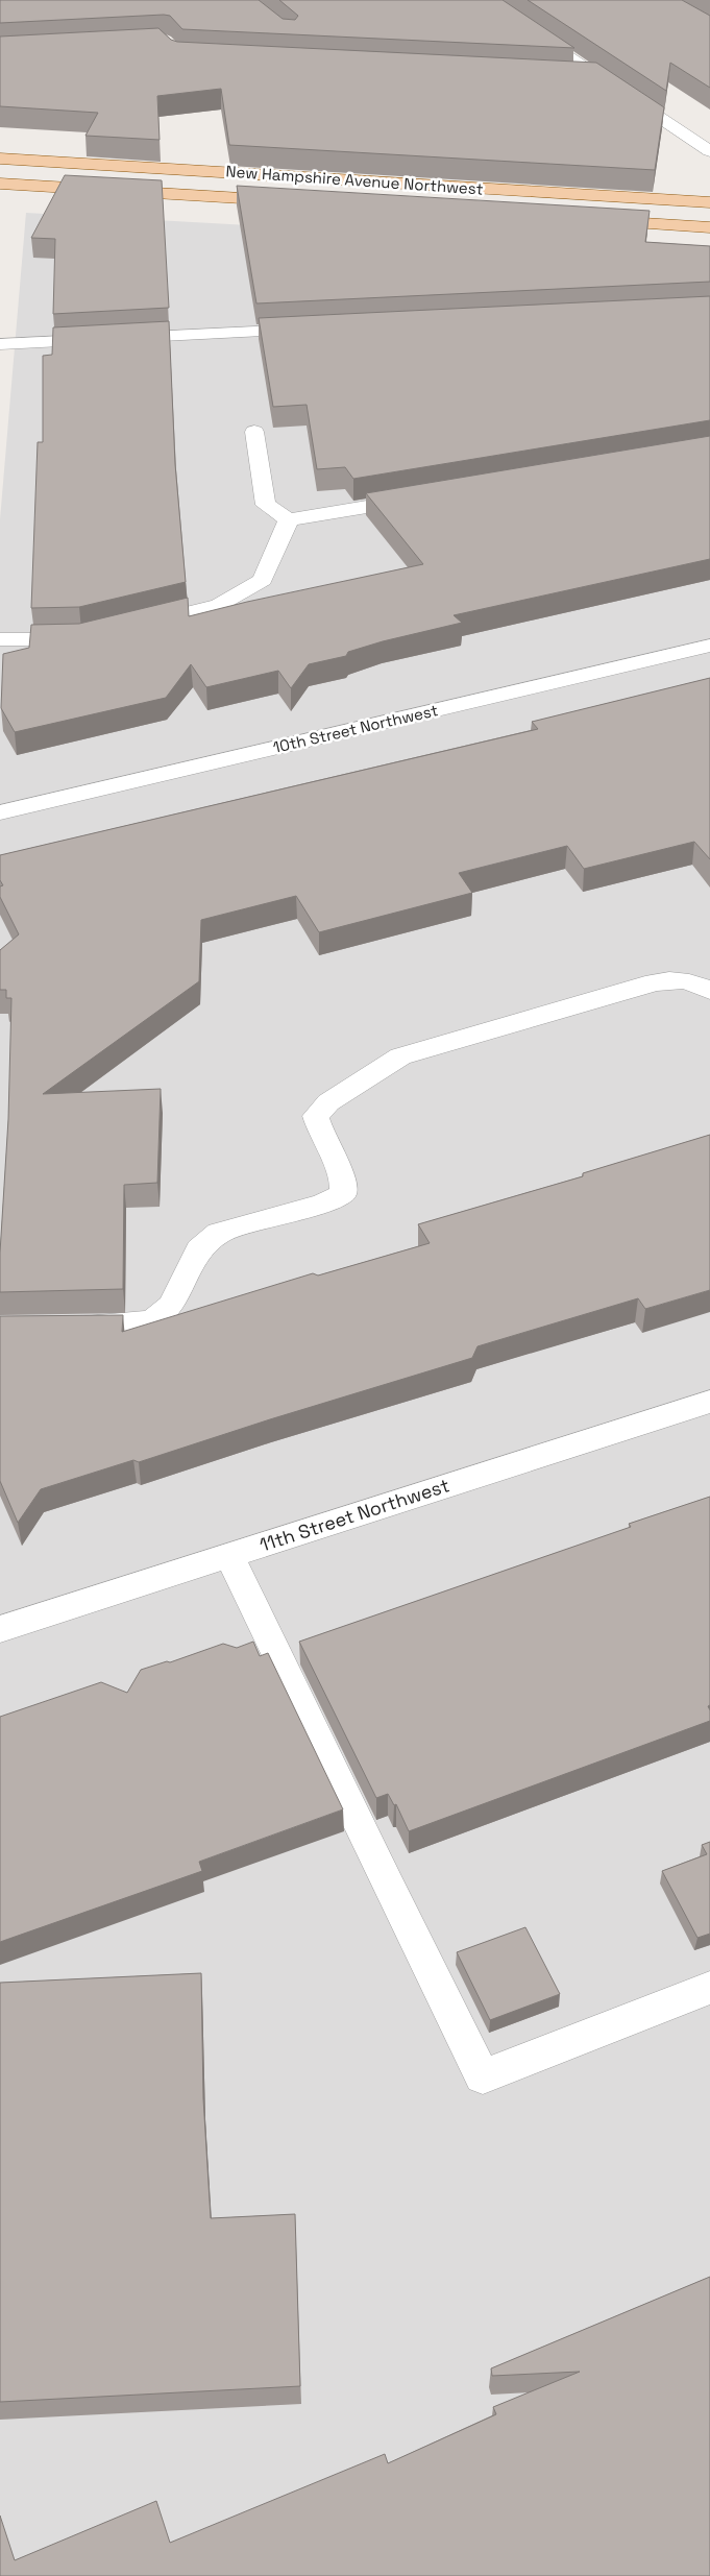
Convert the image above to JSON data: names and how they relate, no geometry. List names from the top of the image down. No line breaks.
{"streets":{"main road":["New Hampshire Avenue Northwest"],"street":["10th Street Northwest","11th Street Northwest"]}}
